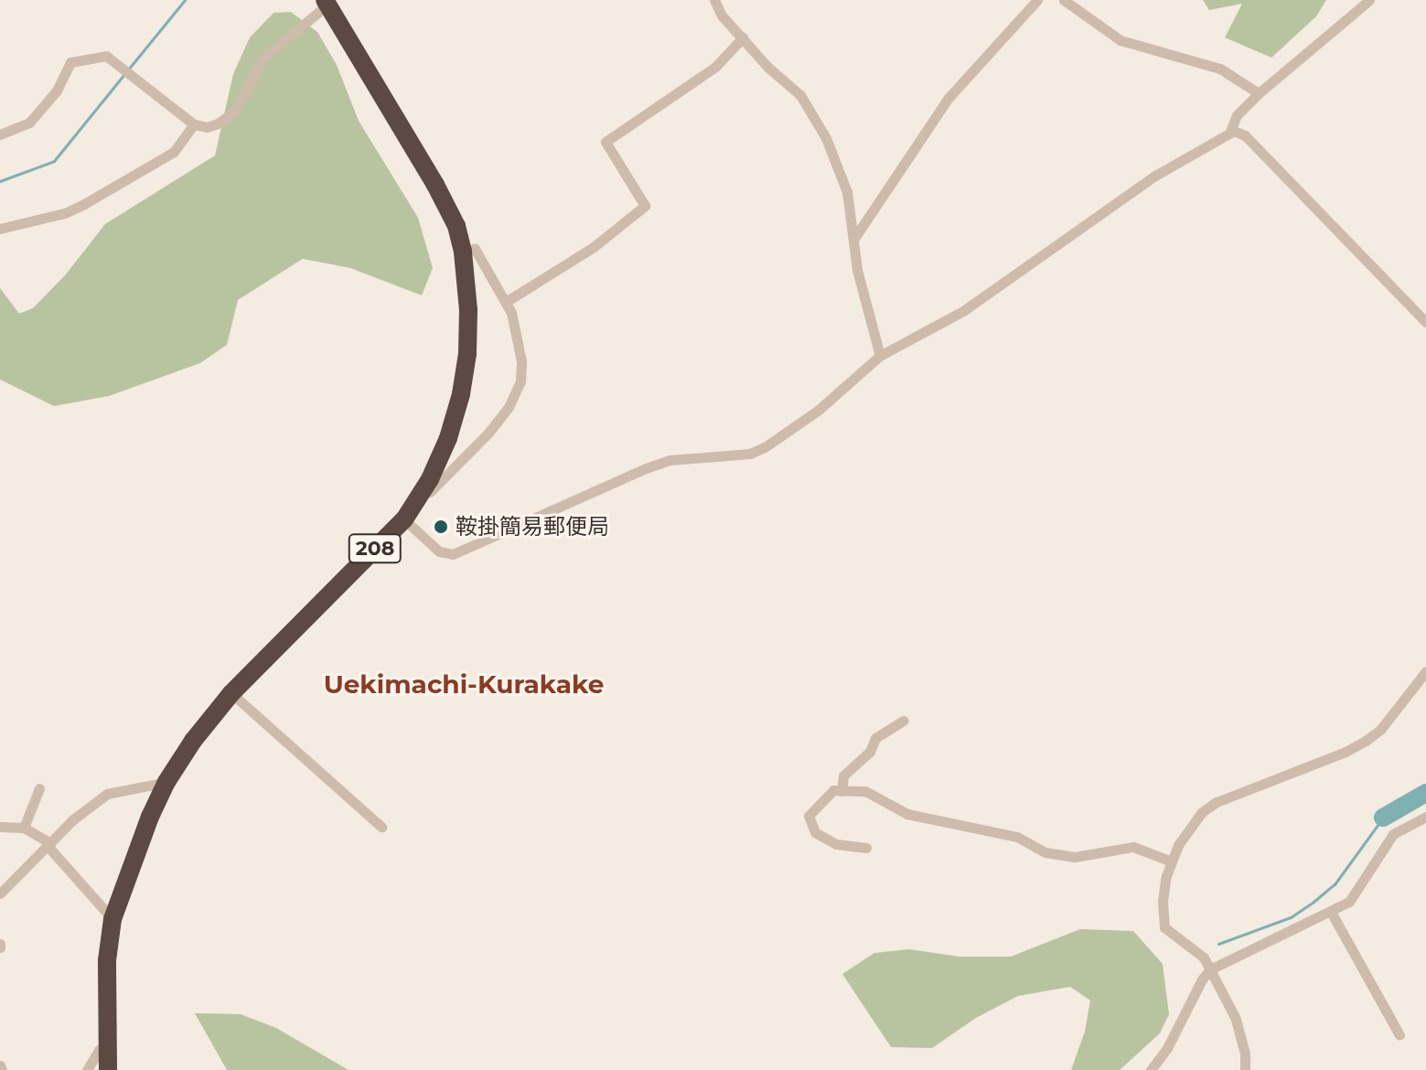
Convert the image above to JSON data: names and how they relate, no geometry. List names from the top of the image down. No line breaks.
{"streets":{"highway":["208"]},"districts":["Uekimachi-Kurakake"],"places":["鞍掛簡易郵便局"]}
